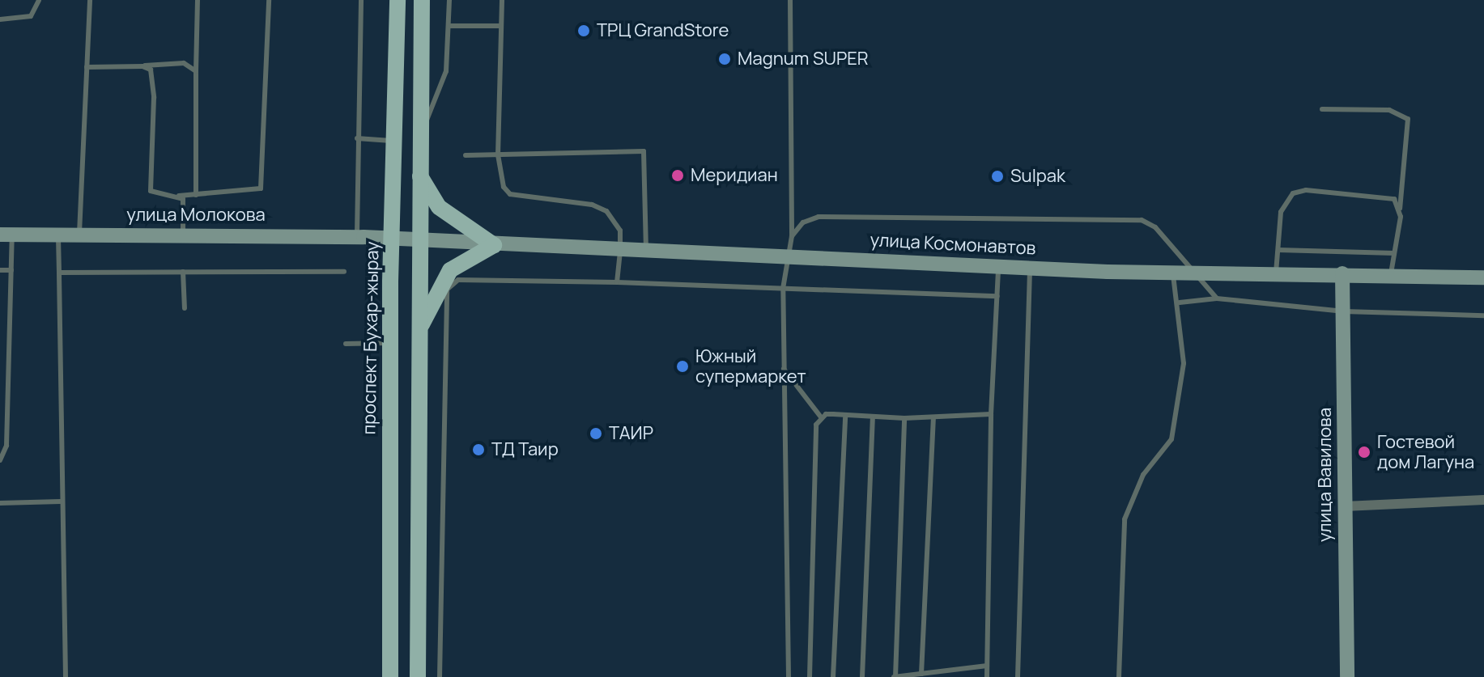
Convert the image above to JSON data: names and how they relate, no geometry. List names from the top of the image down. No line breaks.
{"streets":{"main road":["проспект Бухар-жырау"],"street":["улица Молокова","улица Космонавтов","улица Вавилова"]},"crossings":[["улица Молокова","улица Космонавтов"],["улица Молокова","проспект Бухар-жырау"],["улица Космонавтов","улица Вавилова"]],"places":["ТРЦ GrandStore","Magnum SUPER","Меридиан","Sulpak","Южный супермаркет","ТАИР","ТД Таир","Гостевой дом Лагуна"]}
